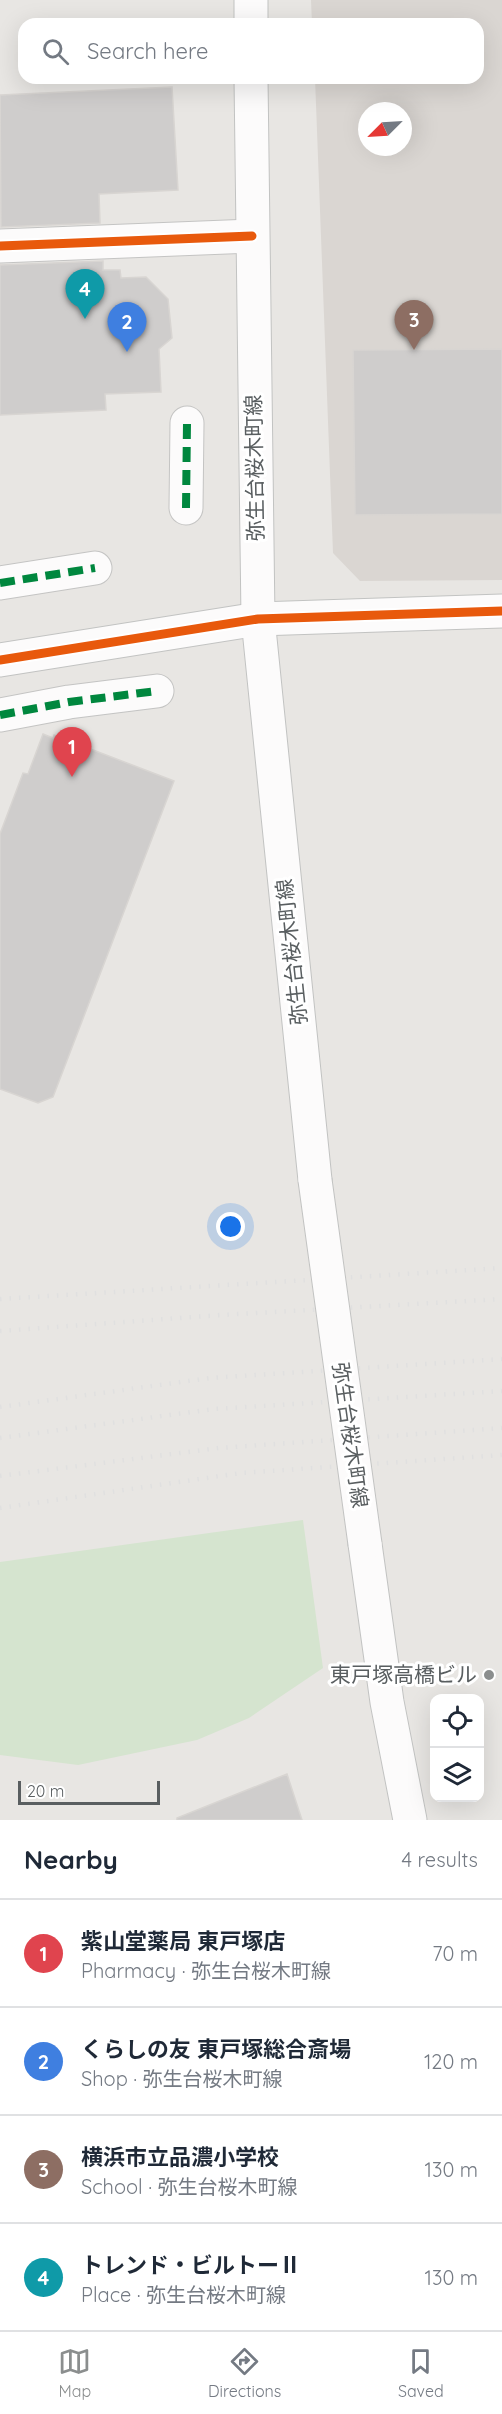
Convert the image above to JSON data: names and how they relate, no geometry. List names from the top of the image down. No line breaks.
{"streets":{"main road":["弥生台桜木町線"]},"places":["東戸塚高橋ビル"],"scale_bar":"20 m","north":"bottom left","page":{"search":"Search here","pins":["4","3","2","1"],"scale":"20 m","heading":["Nearby","4 results"],"list":[{"mark":"1","name":"紫山堂薬局 東戸塚店","note":"Pharmacy · 弥生台桜木町線","value":"70 m"},{"mark":"2","name":"くらしの友 東戸塚総合斎場","note":"Shop · 弥生台桜木町線","value":"120 m"},{"mark":"3","name":"横浜市立品濃小学校","note":"School · 弥生台桜木町線","value":"130 m"},{"mark":"4","name":"トレンド・ビルトーⅡ","note":"Place · 弥生台桜木町線","value":"130 m"}],"nav":["Map","Directions","Saved"]}}
